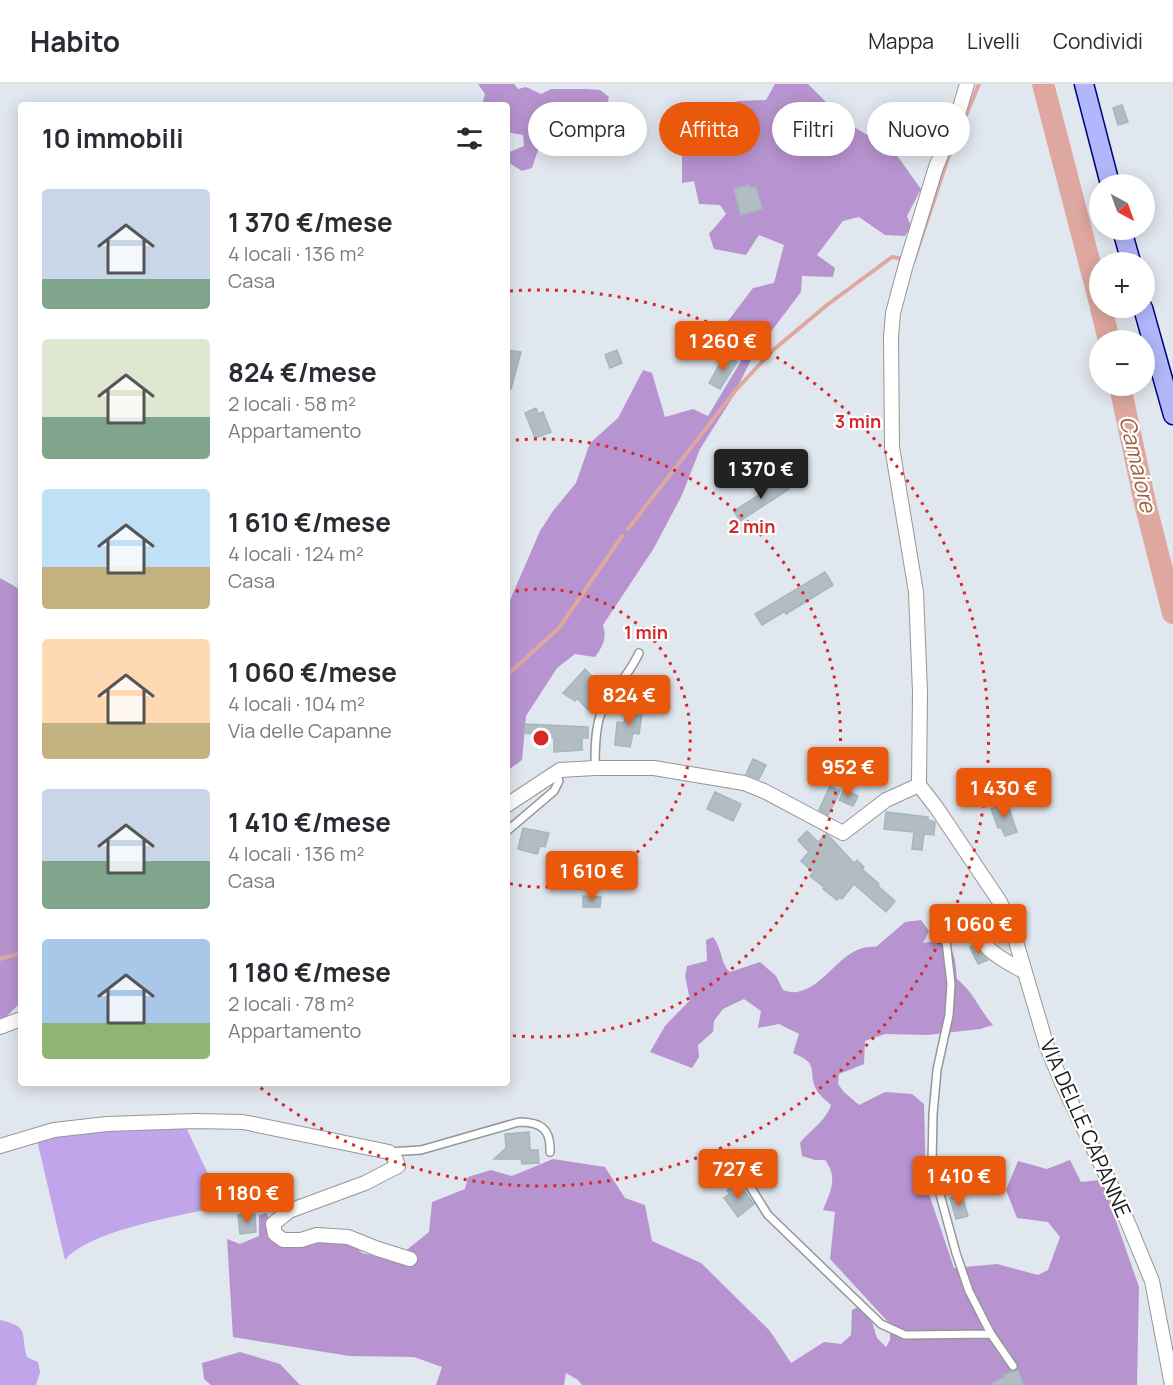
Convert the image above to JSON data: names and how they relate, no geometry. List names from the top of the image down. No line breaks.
{"streets":{"street":["VIA DELLE CAPANNE"]},"water":["Camaiore"],"north":"bottom right","page":{"header":"Habito","nav":["Mappa","Livelli","Condividi"],"chip":["Compra","Affitta","Filtri","Nuovo"],"heading":"10 immobili","map_buttons":["+","−"],"list":[{"name":"1 370 €/mese","note":"4 locali · 136 m² · Casa"},{"name":"824 €/mese","note":"2 locali · 58 m² · Appartamento"},{"name":"1 610 €/mese","note":"4 locali · 124 m² · Casa"},{"name":"1 060 €/mese","note":"4 locali · 104 m² · Via delle Capanne"},{"name":"1 410 €/mese","note":"4 locali · 136 m² · Casa"},{"name":"1 180 €/mese","note":"2 locali · 78 m² · Appartamento"}],"price":["1 260 €","1 370 €","824 €","952 €","1 430 €","1 610 €","1 060 €","727 €","1 410 €","1 180 €"]},"rings":["3 min","2 min","1 min"]}
